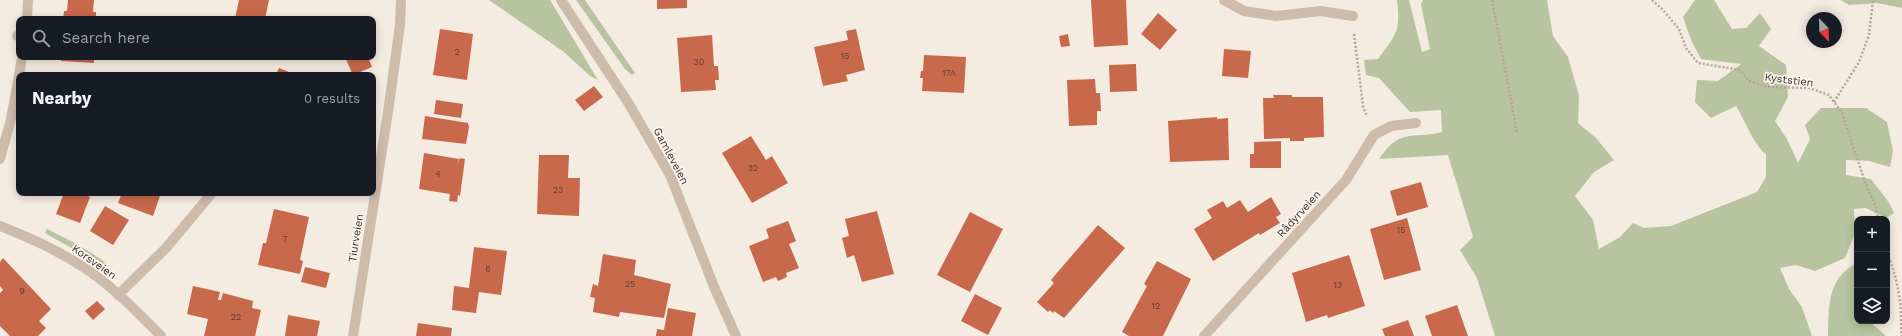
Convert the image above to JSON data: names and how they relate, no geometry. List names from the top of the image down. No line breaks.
{"streets":{"street":["Gamleveien","Rådyrveien","Tiurveien","Korsveien"],"path":["Kyststien"]},"house_numbers":["2","15","30","17A","32","4","23","15","7","6","25","13","9","12","22"],"north":"bottom right","page":{"search":"Search here","heading":["Nearby","0 results"],"map_buttons":["+","−"]}}
